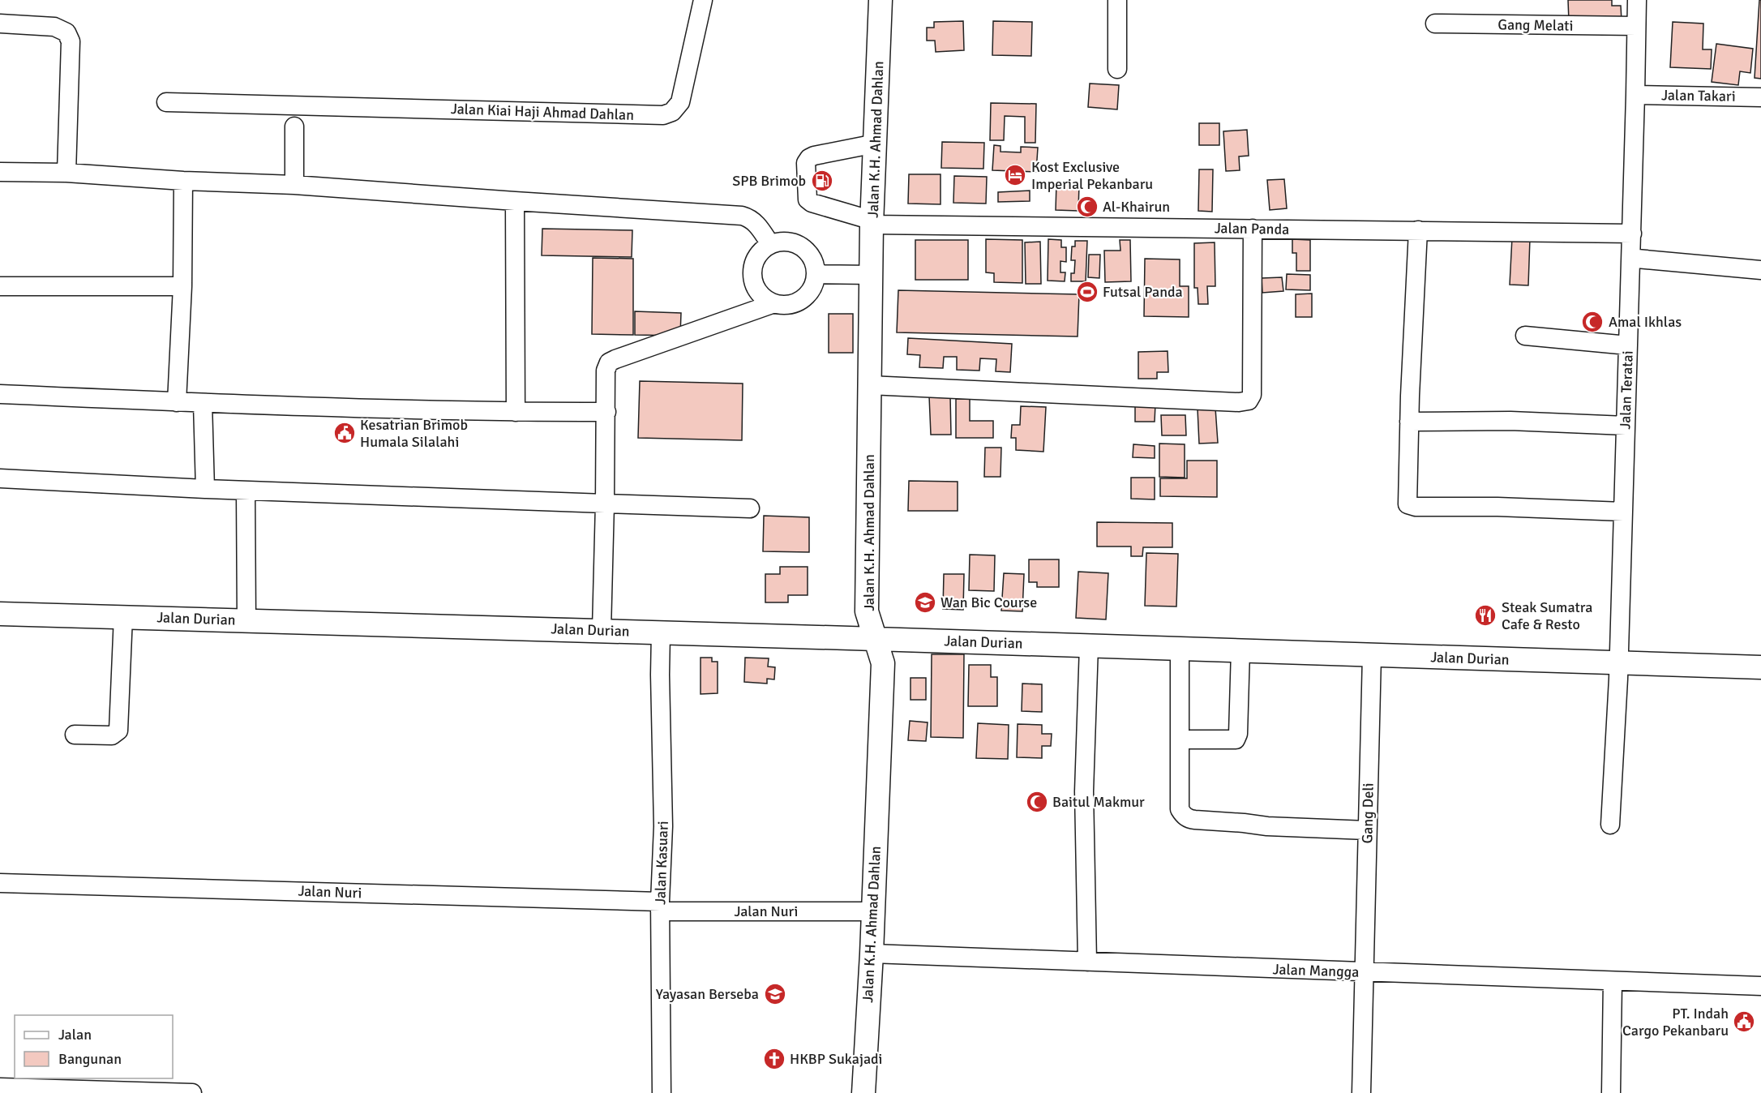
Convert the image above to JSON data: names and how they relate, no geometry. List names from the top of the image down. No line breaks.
{"streets":{"main road":["Jalan K.H. Ahmad Dahlan","Jalan Durian"],"street":["Gang Melati","Jalan Takari","Jalan Kiai Haji Ahmad Dahlan","Jalan Panda","Jalan Teratai","Gang Deli","Jalan Kasuari","Jalan Nuri","Jalan Mangga"]},"crossings":[["Gang Melati","Jalan Teratai"],["Jalan Takari","Jalan Teratai"],["Jalan K.H. Ahmad Dahlan","Jalan Panda"],["Jalan K.H. Ahmad Dahlan","Jalan Durian"],["Jalan K.H. Ahmad Dahlan","Jalan Nuri"],["Jalan K.H. Ahmad Dahlan","Jalan Mangga"],["Jalan Panda","Jalan Teratai"],["Jalan Teratai","Jalan Durian"],["Jalan Durian","Gang Deli"],["Jalan Durian","Jalan Kasuari"],["Gang Deli","Jalan Mangga"],["Jalan Kasuari","Jalan Nuri"]],"places":{"hotel":["Kost Exclusive Imperial Pekanbaru"],"fuel station":["SPB Brimob"],"mosque":["Al-Khairun","Amal Ikhlas","Baitul Makmur"],"sports":["Futsal Panda"],"public building":["Kesatrian Brimob Humala Silalahi","PT. Indah Cargo Pekanbaru"],"school or university":["Wan Bic Course","Yayasan Berseba"],"restaurant":["Steak Sumatra Cafe & Resto"],"church":["HKBP Sukajadi"]},"legend":["Jalan","Bangunan"]}
